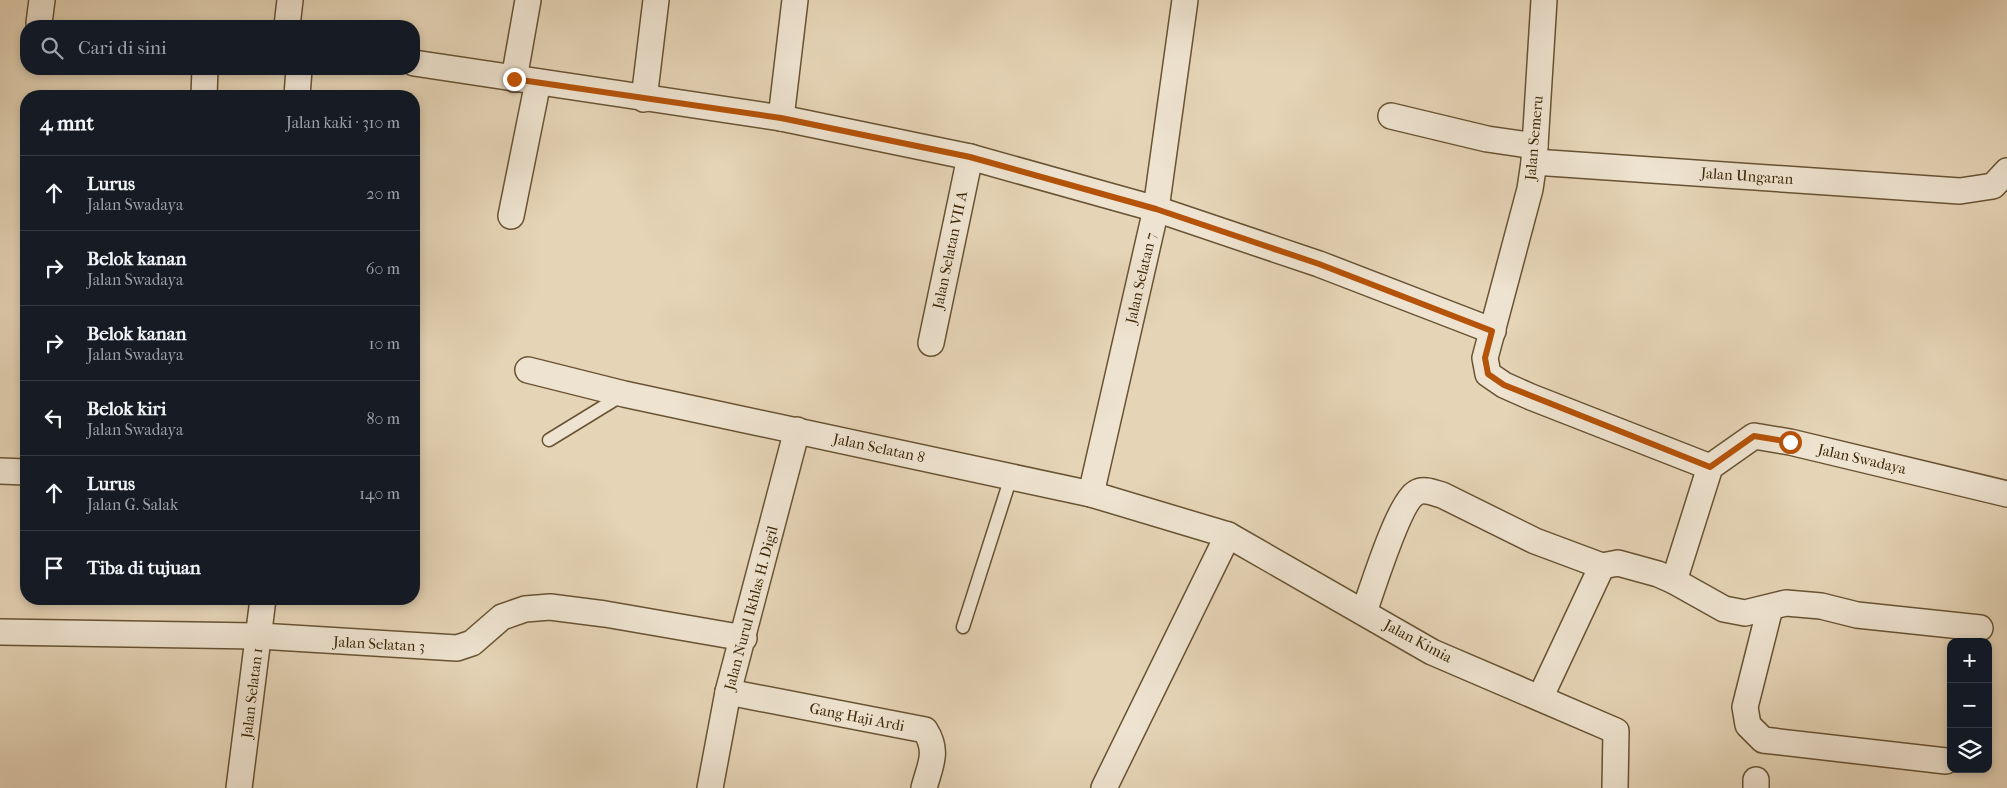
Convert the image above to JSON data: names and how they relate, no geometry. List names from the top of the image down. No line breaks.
{"streets":{"street":["Jalan Semeru","Jalan Ungaran","Jalan Selatan VII A","Jalan Selatan 7","Jalan Selatan 8","Jalan Swadaya","Jalan Nurul Ikhlas H. Digil","Jalan Kimia","Jalan Selatan 3","Jalan Selatan 1","Gang Haji Ardi"]},"crossings":[["Jalan Semeru","Jalan Ungaran"],["Jalan Selatan 7","Jalan Selatan 8"],["Jalan Selatan 8","Jalan Nurul Ikhlas H. Digil"],["Jalan Selatan 8","Jalan Kimia"],["Jalan Nurul Ikhlas H. Digil","Jalan Selatan 3"],["Jalan Nurul Ikhlas H. Digil","Gang Haji Ardi"],["Jalan Selatan 3","Jalan Selatan 1"]],"page":{"search":"Cari di sini","heading":["4 mnt","Jalan kaki · 310 m"],"list":[["Lurus","Jalan Swadaya","20 m"],["Belok kanan","Jalan Swadaya","60 m"],["Belok kanan","Jalan Swadaya","10 m"],["Belok kiri","Jalan Swadaya","80 m"],["Lurus","Jalan G. Salak","140 m"],"Tiba di tujuan"],"map_buttons":["+","−"]}}
